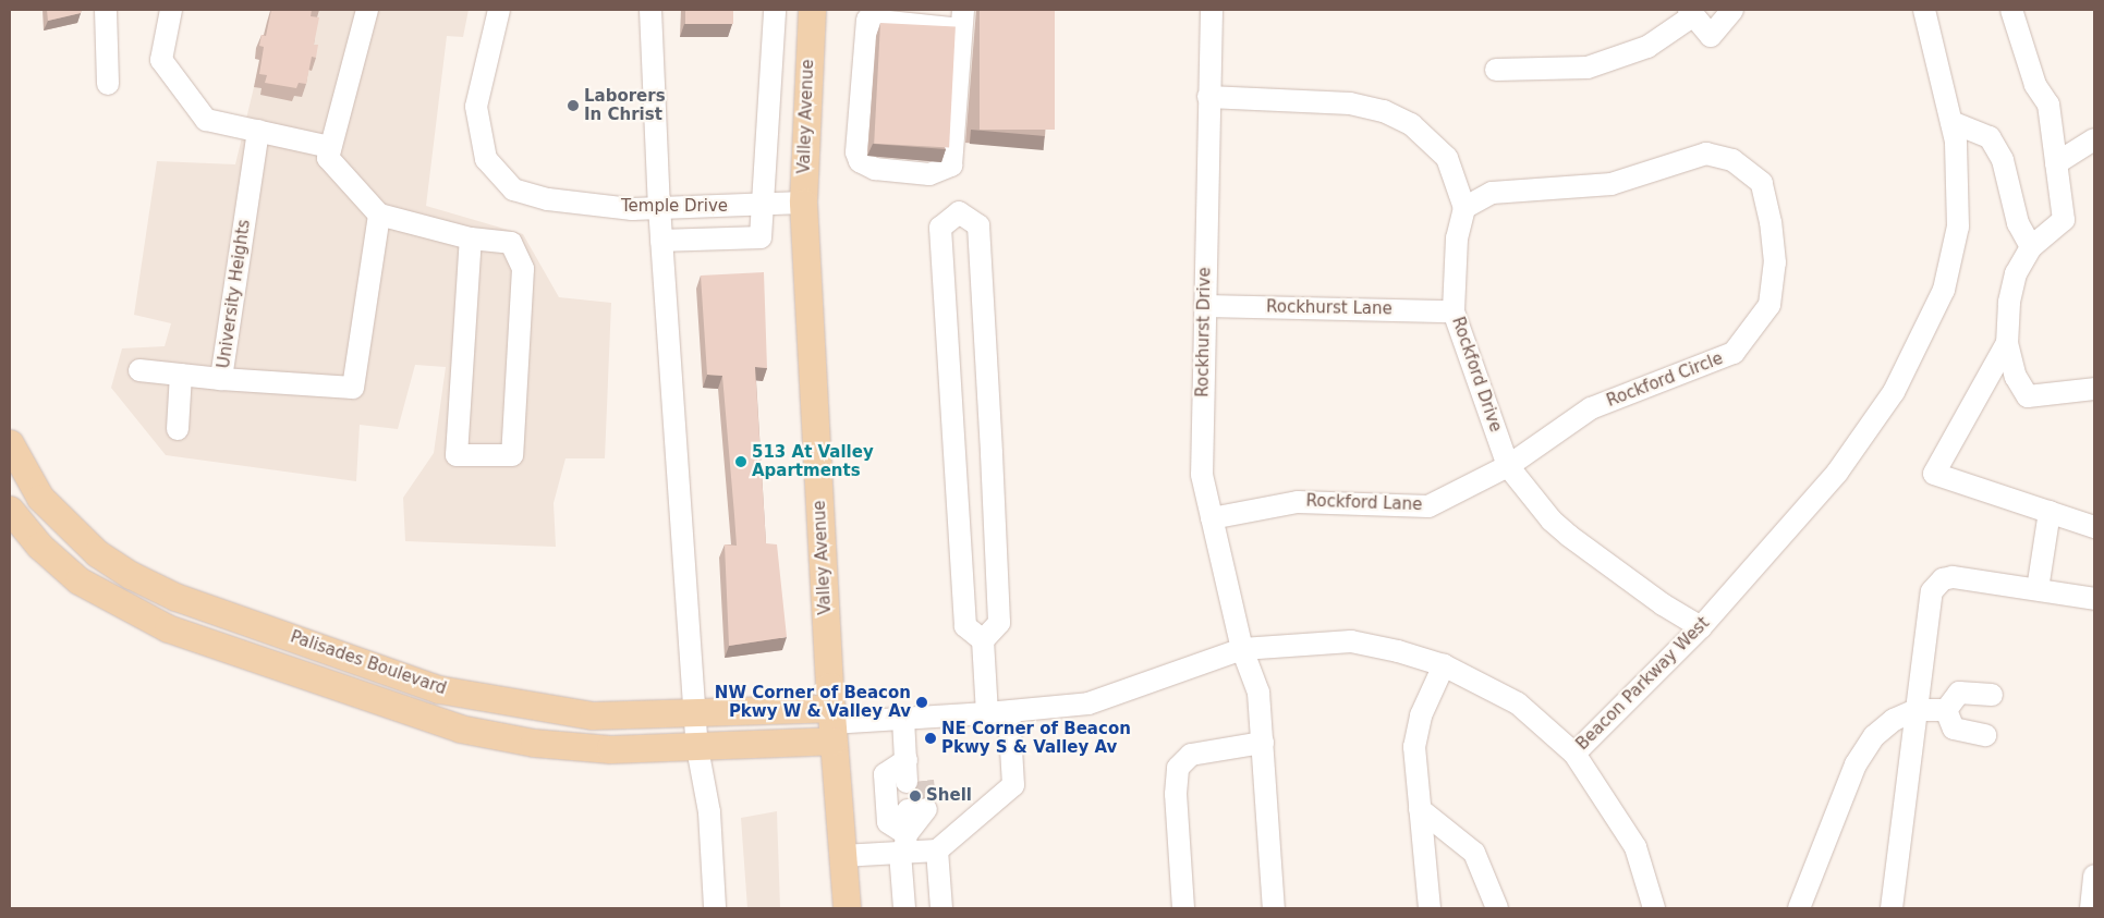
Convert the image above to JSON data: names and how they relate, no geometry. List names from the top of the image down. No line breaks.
{"streets":{"main road":["Valley Avenue","Palisades Boulevard"],"street":["Temple Drive","University Heights","Rockhurst Lane","Rockhurst Drive","Rockford Drive","Rockford Circle","Rockford Lane","Beacon Parkway West"]},"crossings":[["Valley Avenue","Temple Drive"],["Valley Avenue","Palisades Boulevard"],["Valley Avenue","Beacon Parkway West"],["Rockhurst Lane","Rockhurst Drive"],["Rockhurst Lane","Rockford Drive"],["Rockhurst Drive","Rockford Lane"],["Rockhurst Drive","Beacon Parkway West"],["Rockford Drive","Rockford Circle"],["Rockford Drive","Rockford Lane"],["Rockford Drive","Beacon Parkway West"],["Rockford Circle","Rockford Lane"],["Palisades Boulevard","Beacon Parkway West"]],"places":["Laborers In Christ","513 At Valley Apartments","NW Corner of Beacon Pkwy W & Valley Av","NE Corner of Beacon Pkwy S & Valley Av","Shell"]}
